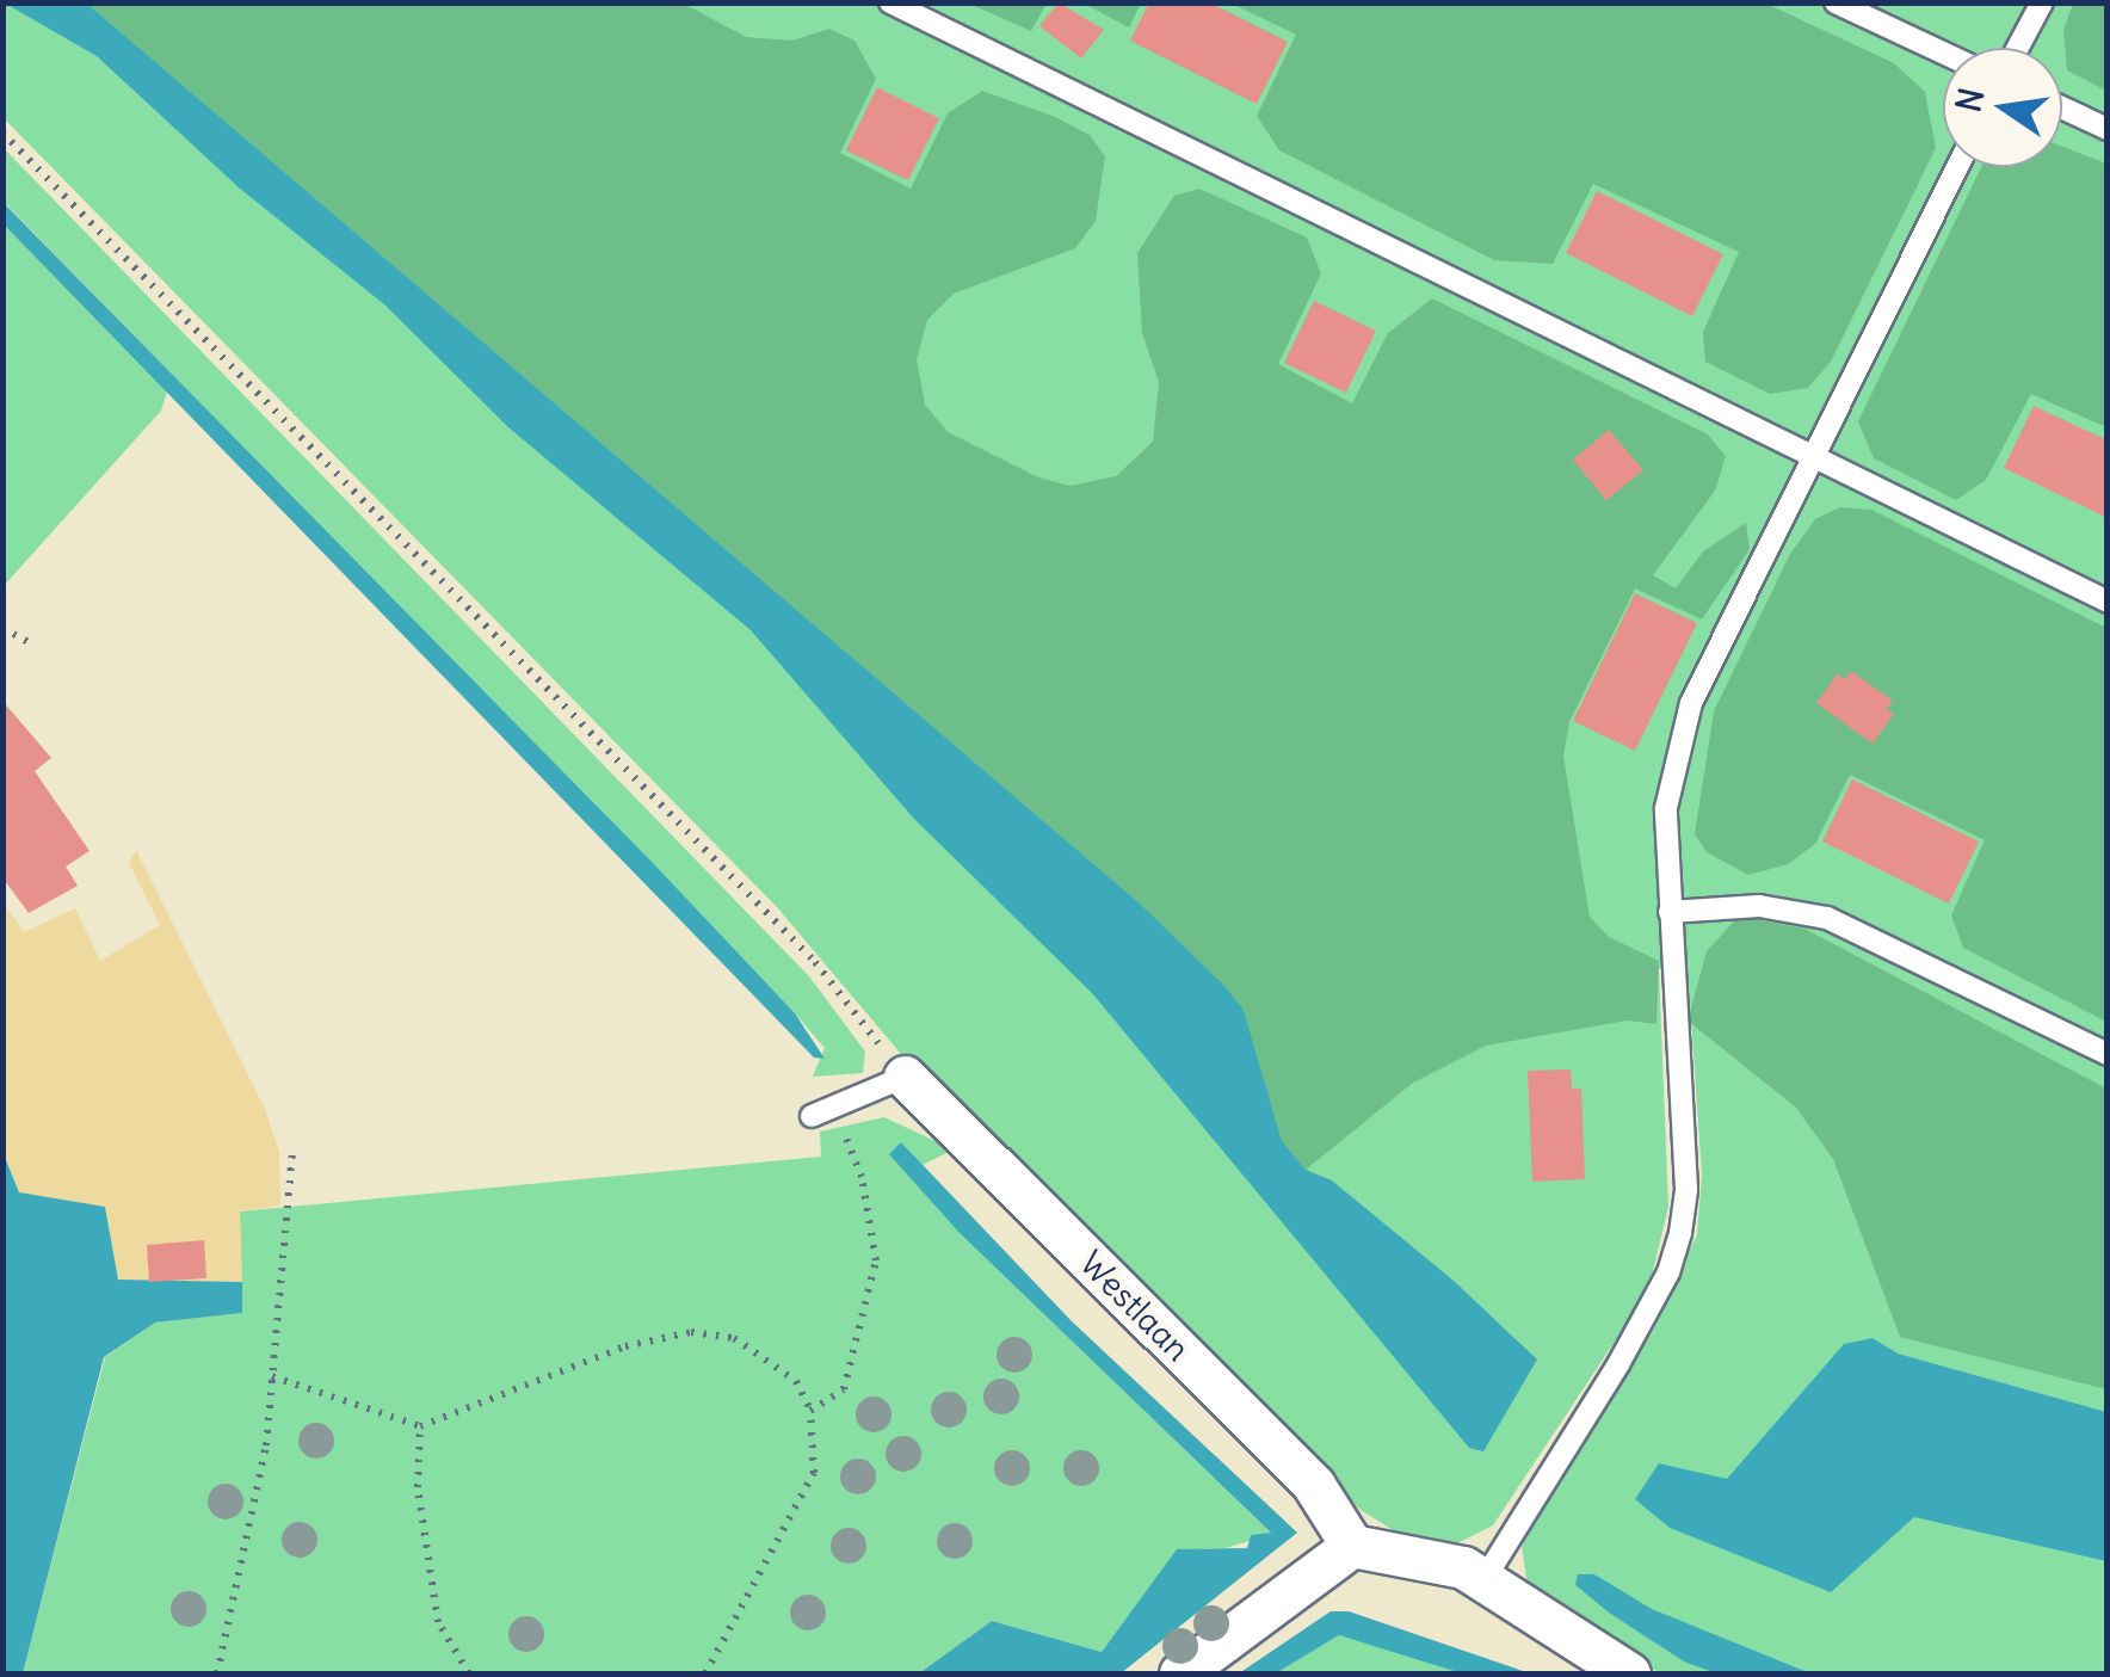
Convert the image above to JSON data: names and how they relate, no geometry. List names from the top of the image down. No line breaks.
{"streets":{"street":["Westlaan"]},"north":"left"}
